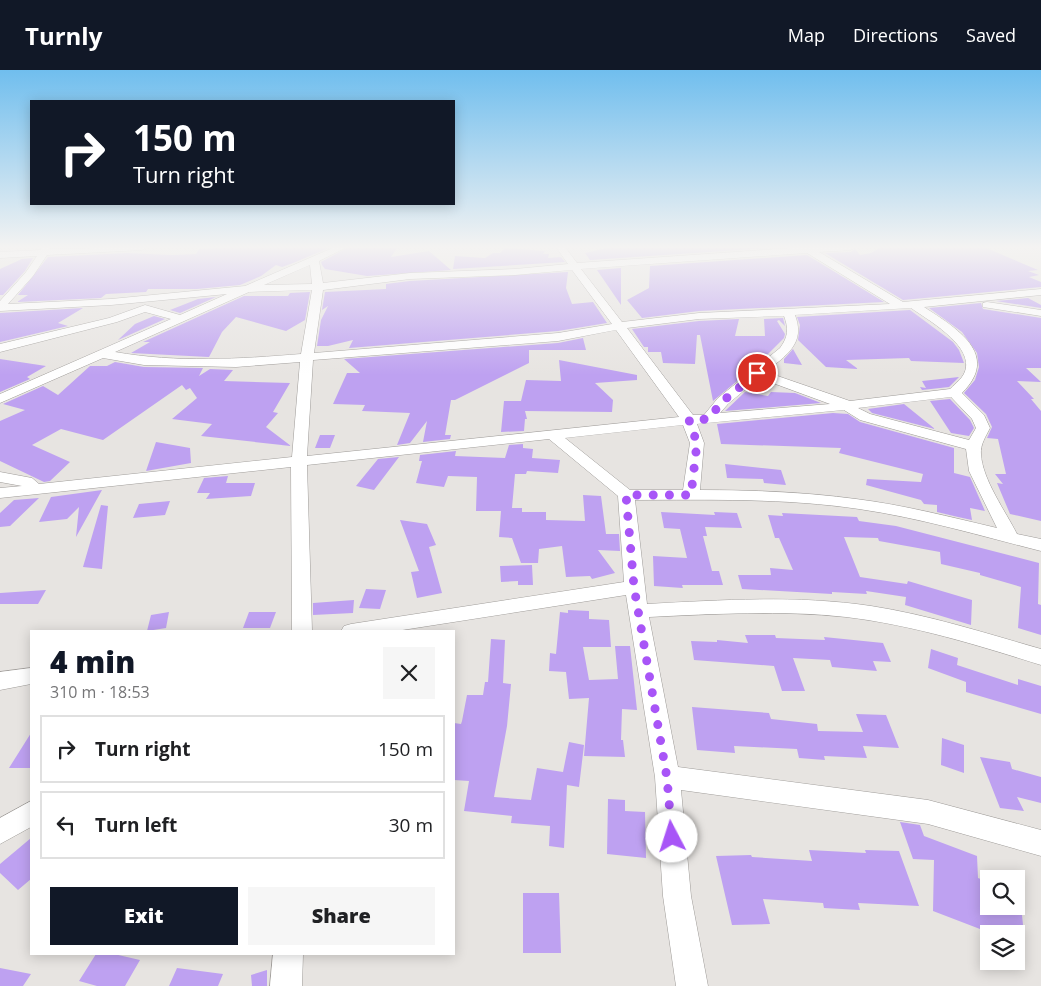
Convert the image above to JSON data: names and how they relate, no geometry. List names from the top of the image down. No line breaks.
{"page":{"header":"Turnly","nav":["Map","Directions","Saved"],"turn":["150 m","Turn right"],"heading":["4 min","310 m · 18:53"],"list":[{"name":"Turn right","value":"150 m"},{"name":"Turn left","value":"30 m"}],"buttons":["Exit","Share"]}}
